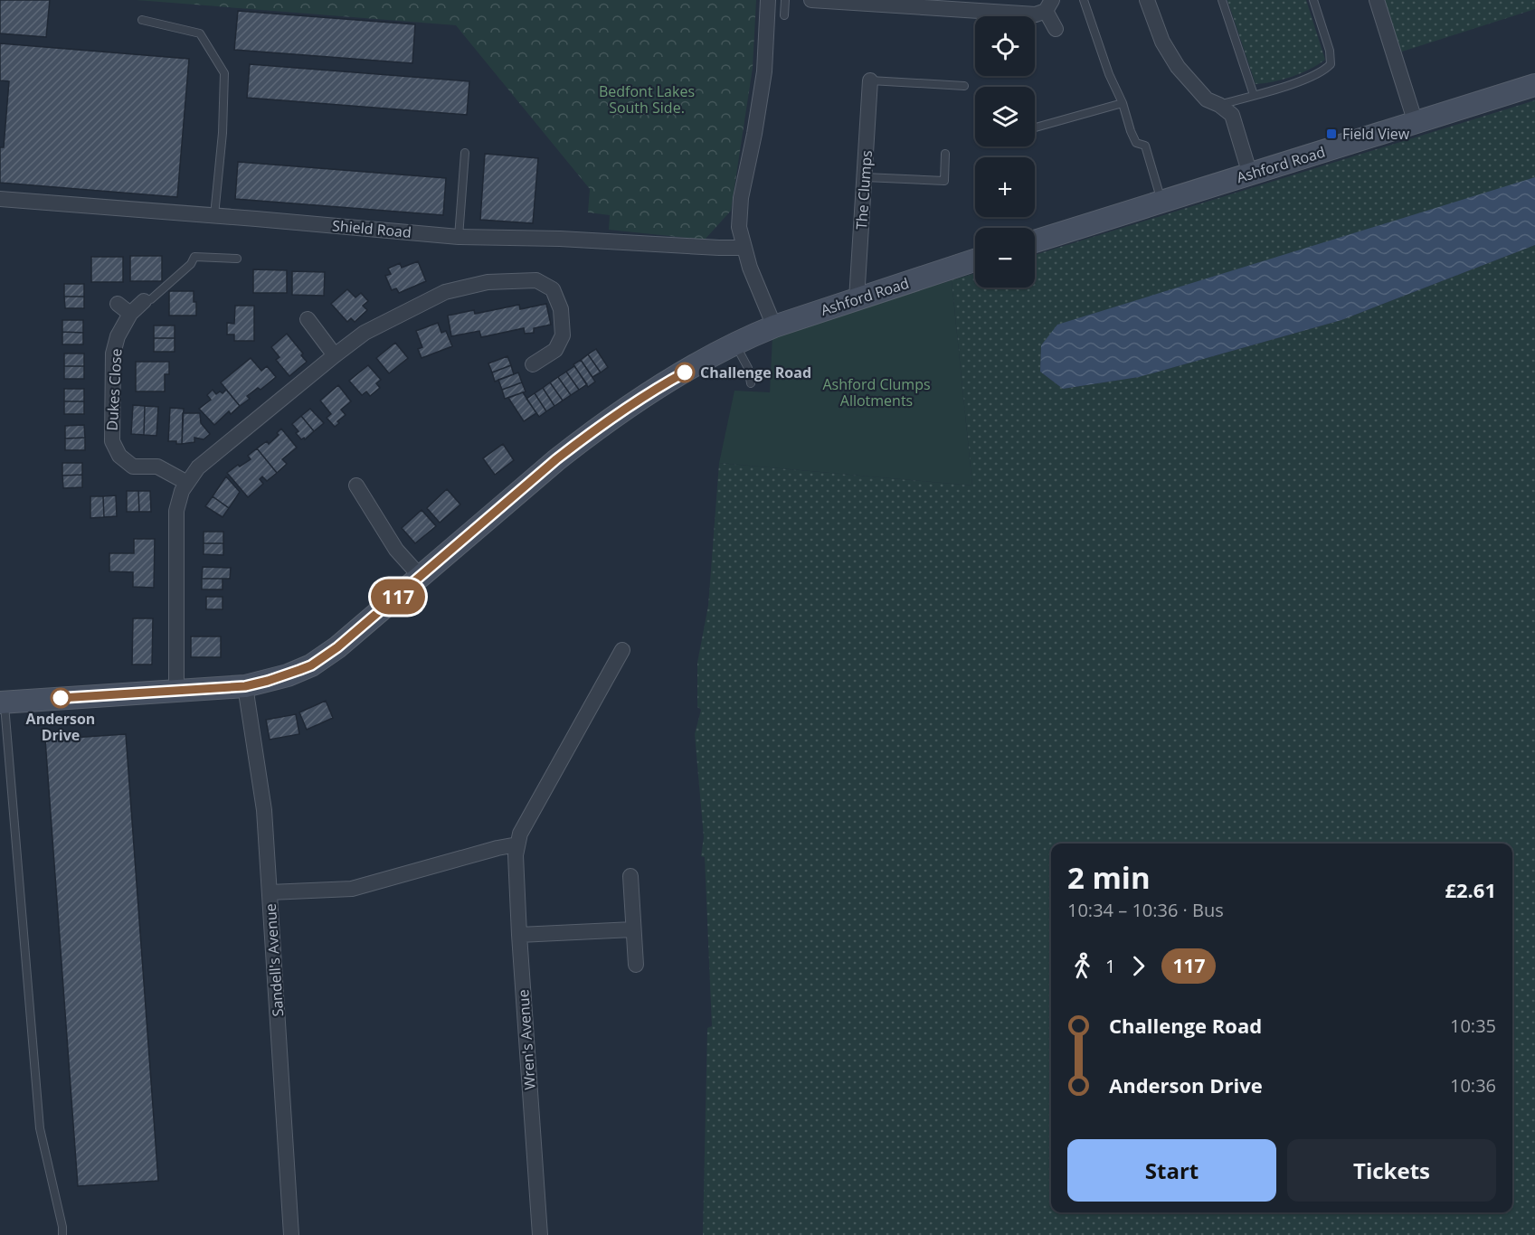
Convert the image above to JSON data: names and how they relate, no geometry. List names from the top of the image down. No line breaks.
{"streets":{"main road":["Ashford Road"],"street":["The Clumps","Shield Road","Dukes Close","Sandell's Avenue","Wren's Avenue"]},"crossings":[["Ashford Road","The Clumps"],["Ashford Road","Sandell's Avenue"]],"parks":["Bedfont Lakes South Side.","Ashford Clumps Allotments"],"places":{"transit":["Field View"],"other":["Challenge Road","Anderson Drive"]},"lines":["bus line 117"],"page":{"on_map":"117","map_buttons":["+","−"],"heading":["2 min","10:34 – 10:36 · Bus","£2.61"],"legs":["1","117"],"list":[{"name":"Challenge Road","value":"10:35"},{"name":"Anderson Drive","value":"10:36"}],"buttons":["Start","Tickets"]}}
